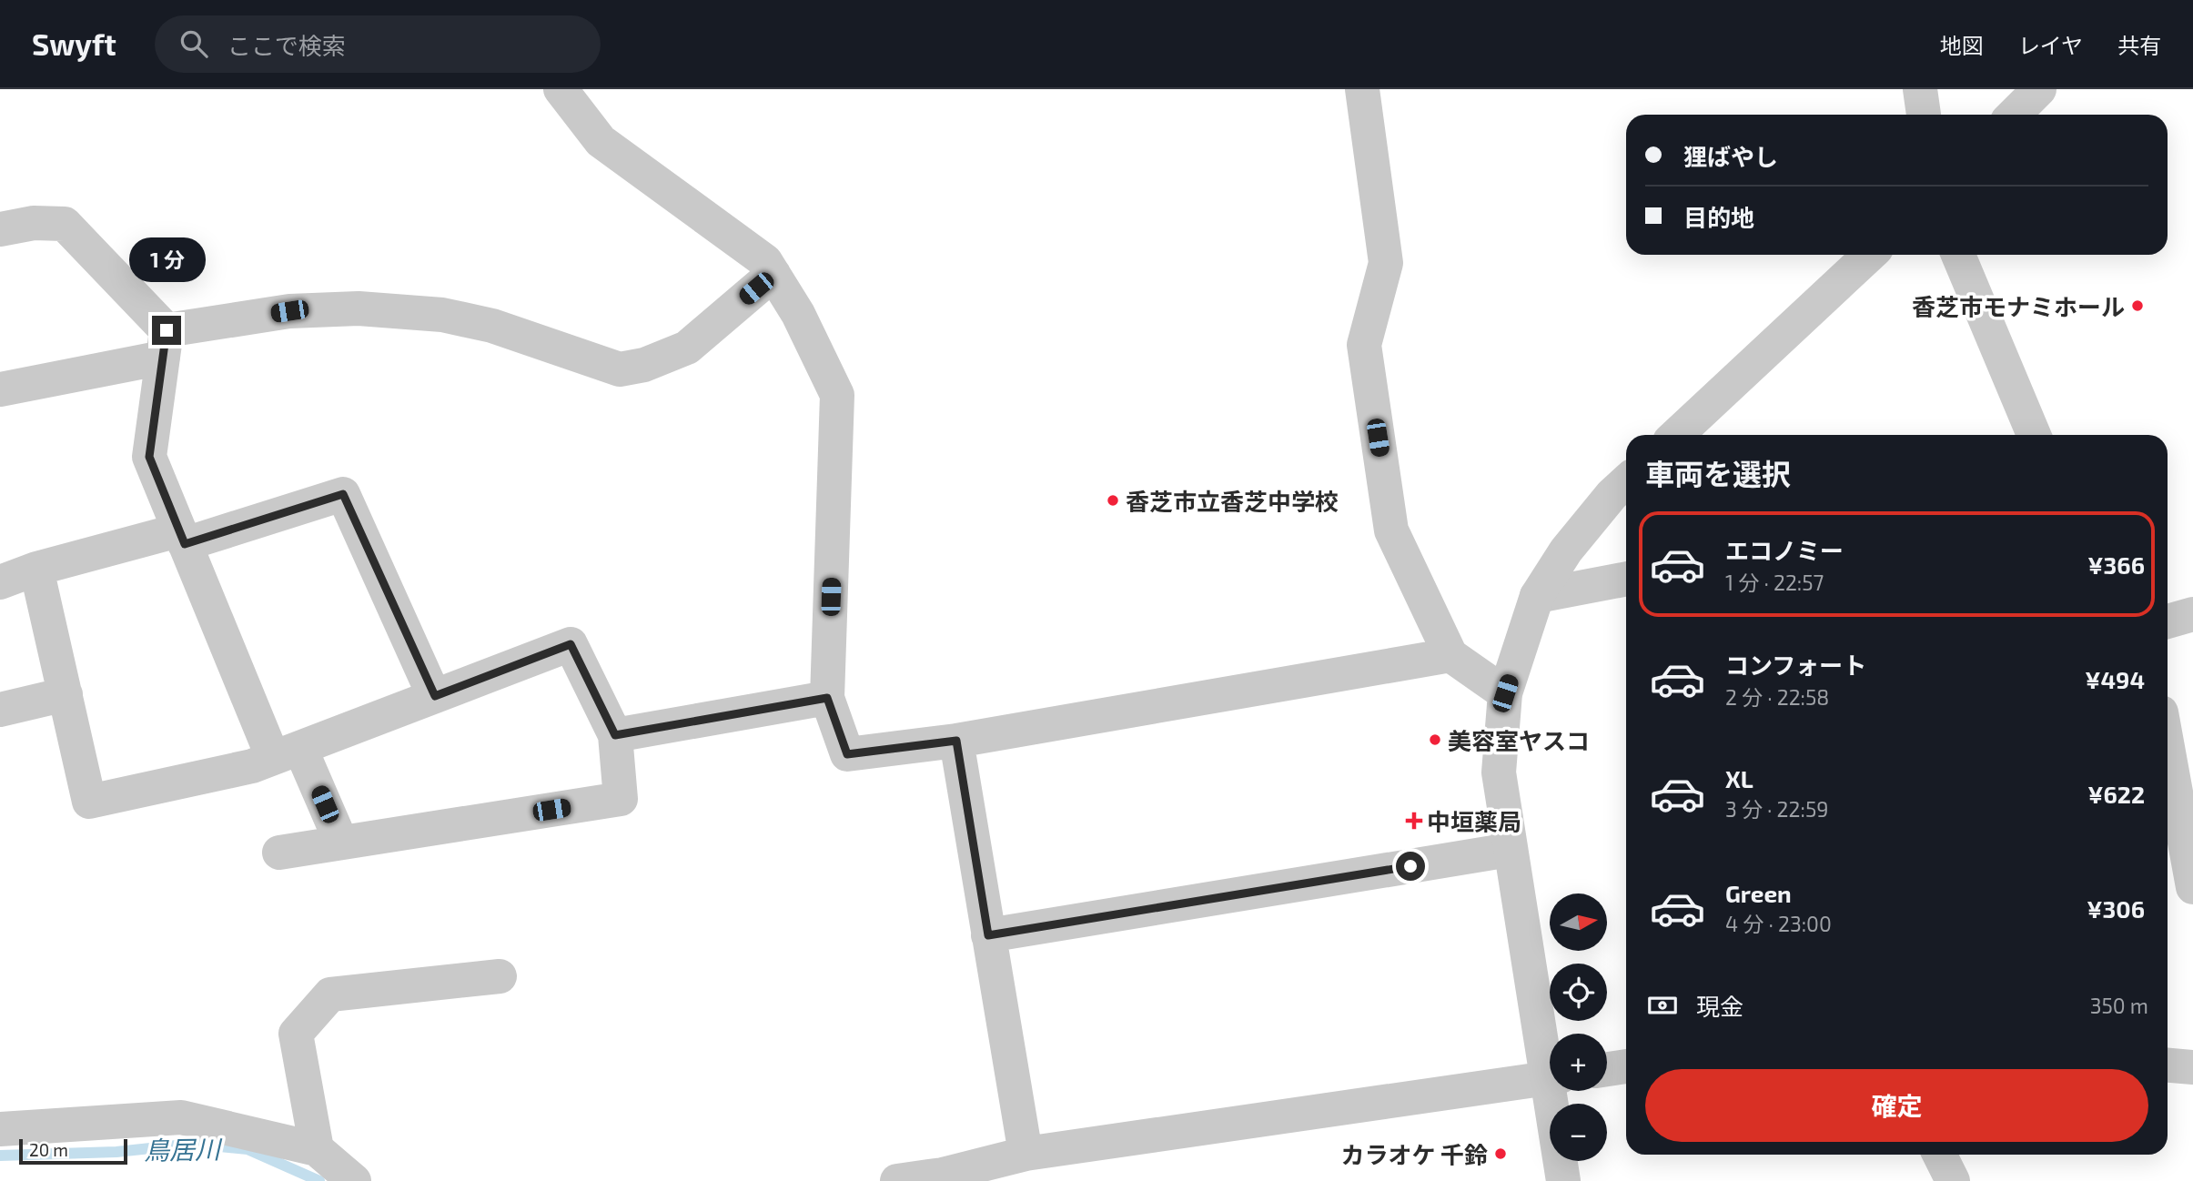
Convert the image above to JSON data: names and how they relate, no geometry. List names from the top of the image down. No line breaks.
{"water":["鳥居川"],"places":{"other":["香芝市モナミホール","香芝市立香芝中学校","美容室ヤスコ","カラオケ 千鈴"],"health":["中垣薬局"]},"scale_bar":"20 m","north":"right","page":{"header":"Swyft","search":"ここで検索","nav":["地図","レイヤ","共有"],"banner":["狸ばやし","目的地"],"bubble":"1 分","heading":"車両を選択","list":[{"name":"エコノミー","note":"1 分 · 22:57","value":"¥366"},{"name":"コンフォート","note":"2 分 · 22:58","value":"¥494"},{"name":"XL","note":"3 分 · 22:59","value":"¥622"},{"name":"Green","note":"4 分 · 23:00","value":"¥306"}],"map_buttons":["+","−"],"pay":["現金","350 m"],"buttons":"確定","scale":"20 m"}}
